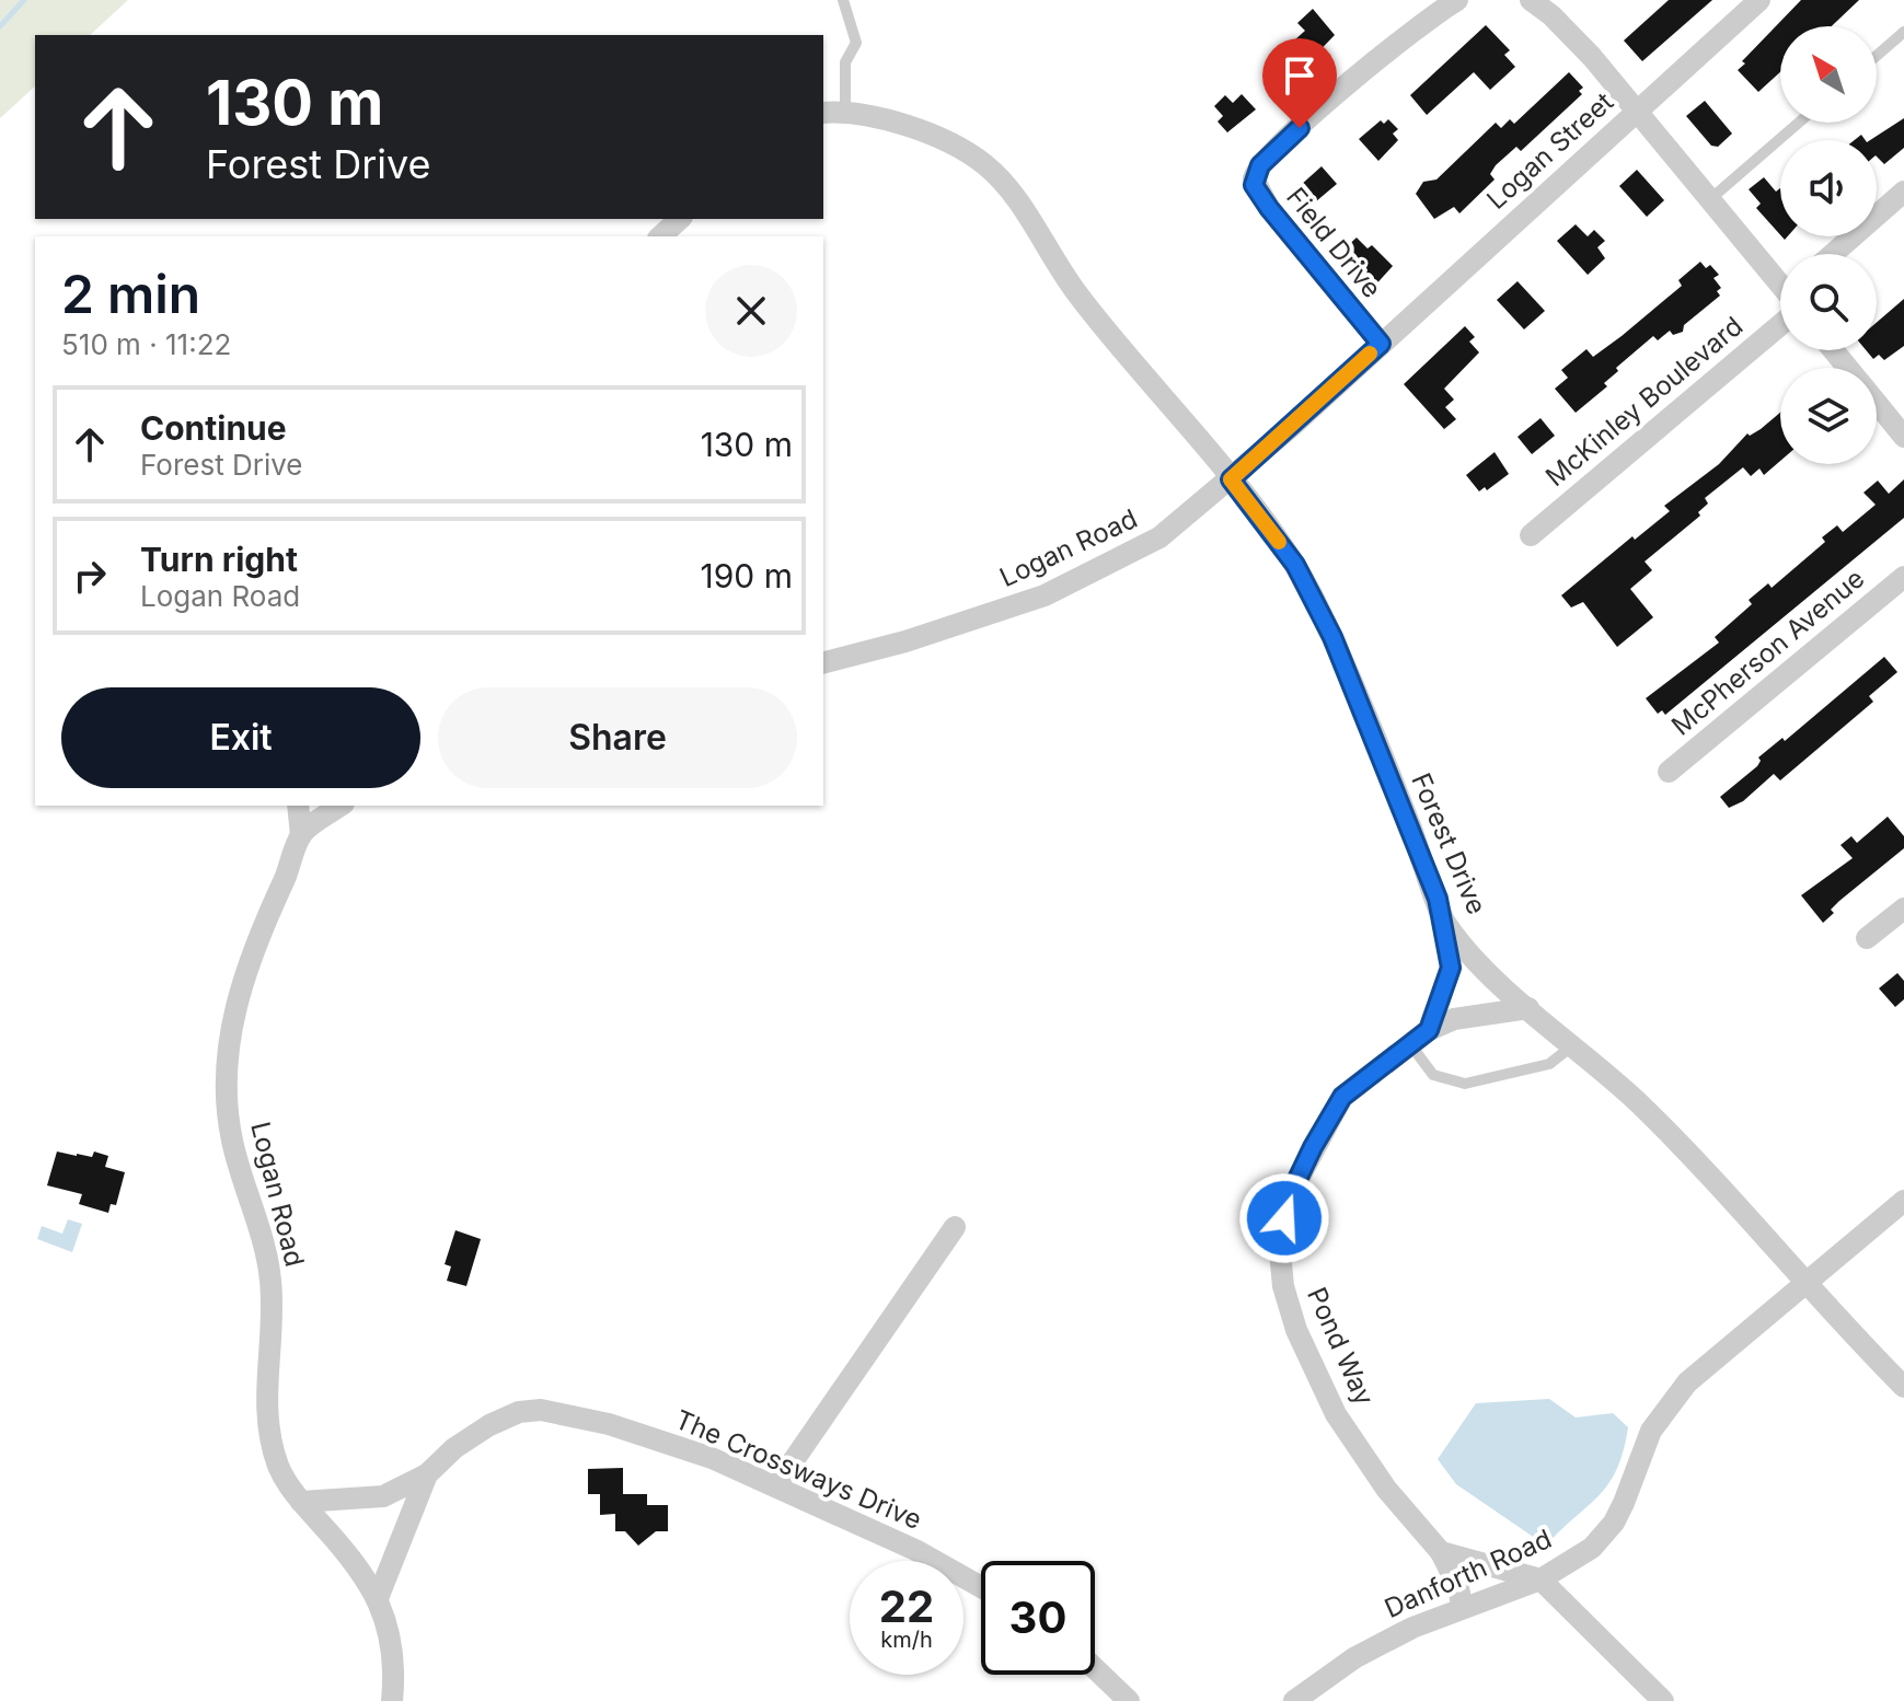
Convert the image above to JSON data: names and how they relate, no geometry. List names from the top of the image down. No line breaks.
{"streets":{"street":["Logan Street","Field Drive","McKinley Boulevard","Logan Road","McPherson Avenue","Forest Drive","Pond Way","The Crossways Drive","Danforth Road"]},"crossings":[["Logan Street","Field Drive"],["Logan Street","Logan Road"],["Field Drive","Logan Road"],["Logan Road","Forest Drive"],["Logan Road","The Crossways Drive"],["Forest Drive","Pond Way"],["Forest Drive","Danforth Road"],["Pond Way","Danforth Road"]],"north":"top left","page":{"turn":["130 m","Forest Drive"],"heading":["2 min","510 m · 11:22"],"list":[{"name":"Continue","note":"Forest Drive","value":"130 m"},{"name":"Turn right","note":"Logan Road","value":"190 m"}],"buttons":["Exit","Share"],"speed":"22 km/h","limit":"30"}}
